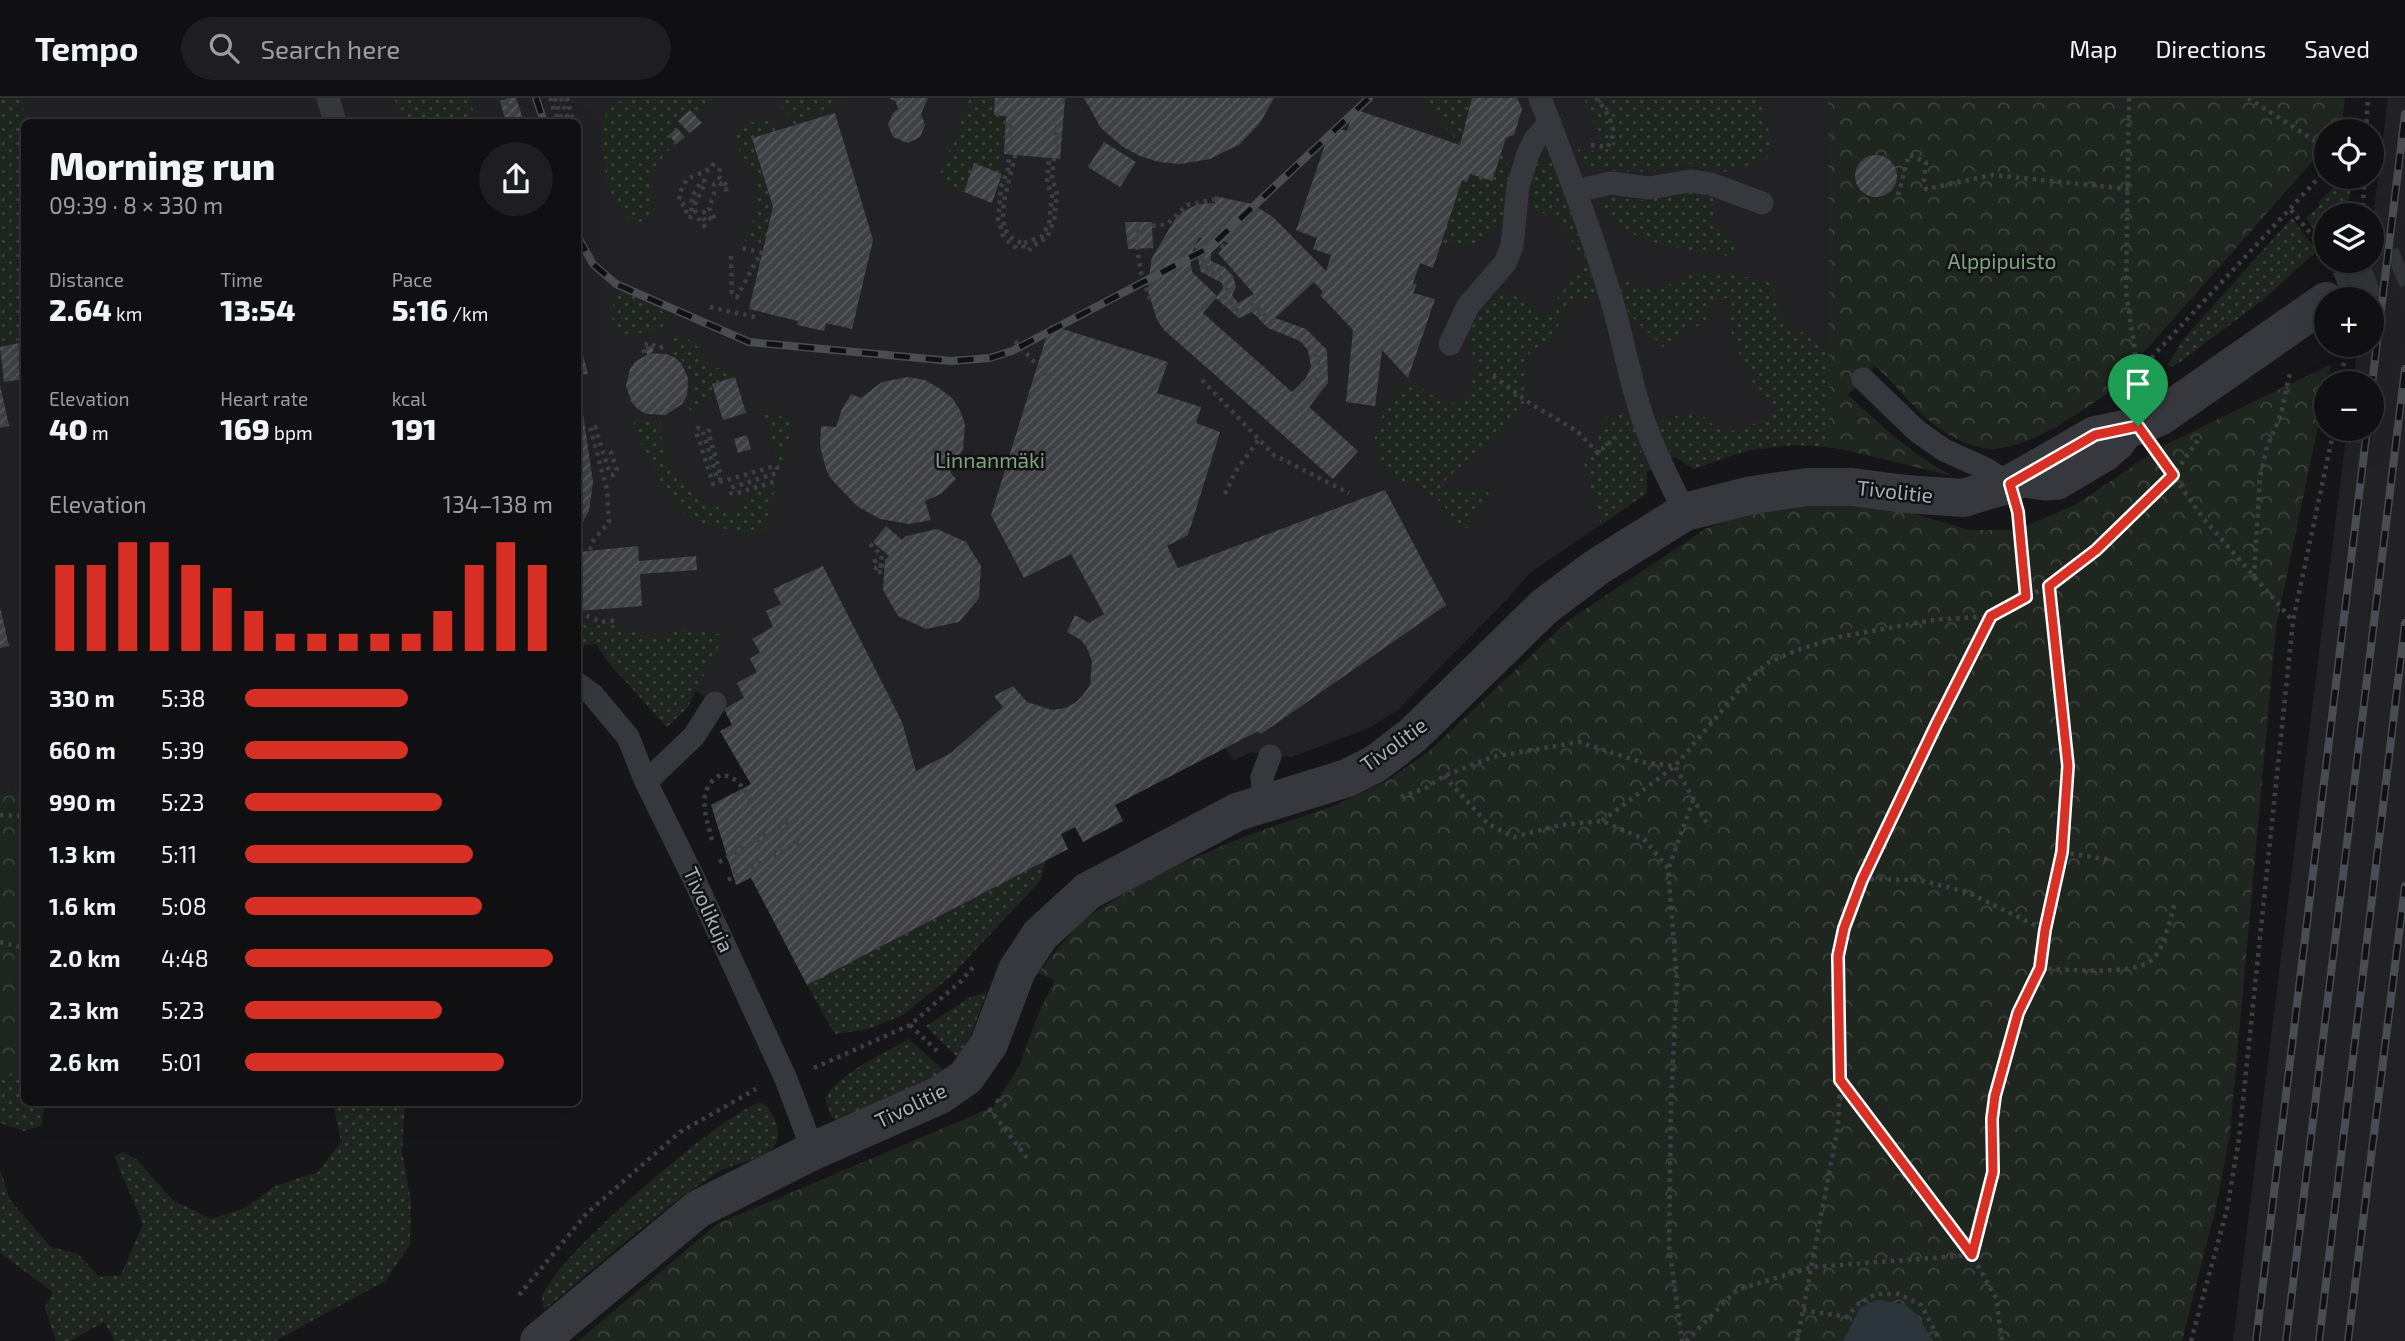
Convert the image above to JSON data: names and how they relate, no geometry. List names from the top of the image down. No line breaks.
{"streets":{"street":["Tivolitie"],"lane":["Tivolikuja"]},"crossings":[["Tivolitie","Tivolikuja"]],"parks":["Alppipuisto","Linnanmäki"],"page":{"header":"Tempo","search":"Search here","nav":["Map","Directions","Saved"],"map_buttons":["+","−"],"heading":["Morning run","09:39 · 8 × 330 m"],"stats":[["Distance","2.64 km"],["Time","13:54"],["Pace","5:16 /km"],["Elevation","40 m"],["Heart rate","169 bpm"],["kcal","191"]],"chart":["Elevation","134–138 m"],"list":[{"name":"330 m","note":"5:38"},{"name":"660 m","note":"5:39"},{"name":"990 m","note":"5:23"},{"name":"1.3 km","note":"5:11"},{"name":"1.6 km","note":"5:08"},{"name":"2.0 km","note":"4:48"},{"name":"2.3 km","note":"5:23"},{"name":"2.6 km","note":"5:01"}]}}
